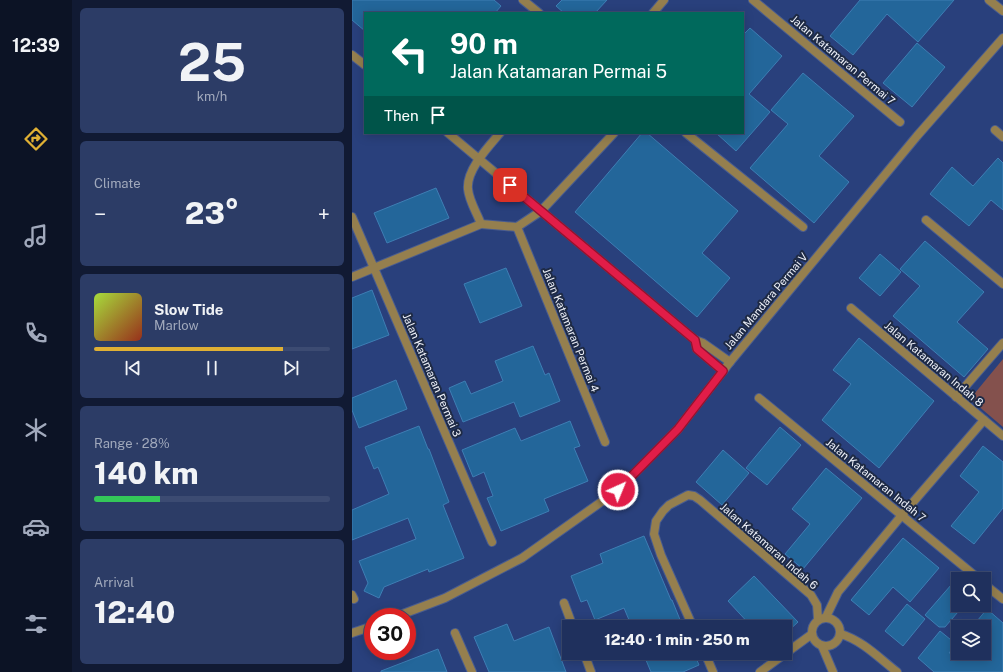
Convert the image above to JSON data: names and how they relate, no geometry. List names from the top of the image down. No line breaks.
{"streets":{"street":["Jalan Katamaran Permai 7","Jalan Mandara Permai V","Jalan Katamaran Permai 4","Jalan Katamaran Indah 8","Jalan Katamaran Permai 3","Jalan Katamaran Indah 7","Jalan Katamaran Indah 6"]},"page":{"tabs":"12:39","tile":[["25","km/h"],"Climate",["Range · 28%","140 km"],["Arrival","12:40"]],"turn":["90 m","Jalan Katamaran Permai 5"],"then":"Then","heat":["−","23°","+"],"song":["Slow Tide","Marlow"],"limit":"30","trip":"12:40 · 1 min · 250 m"}}
